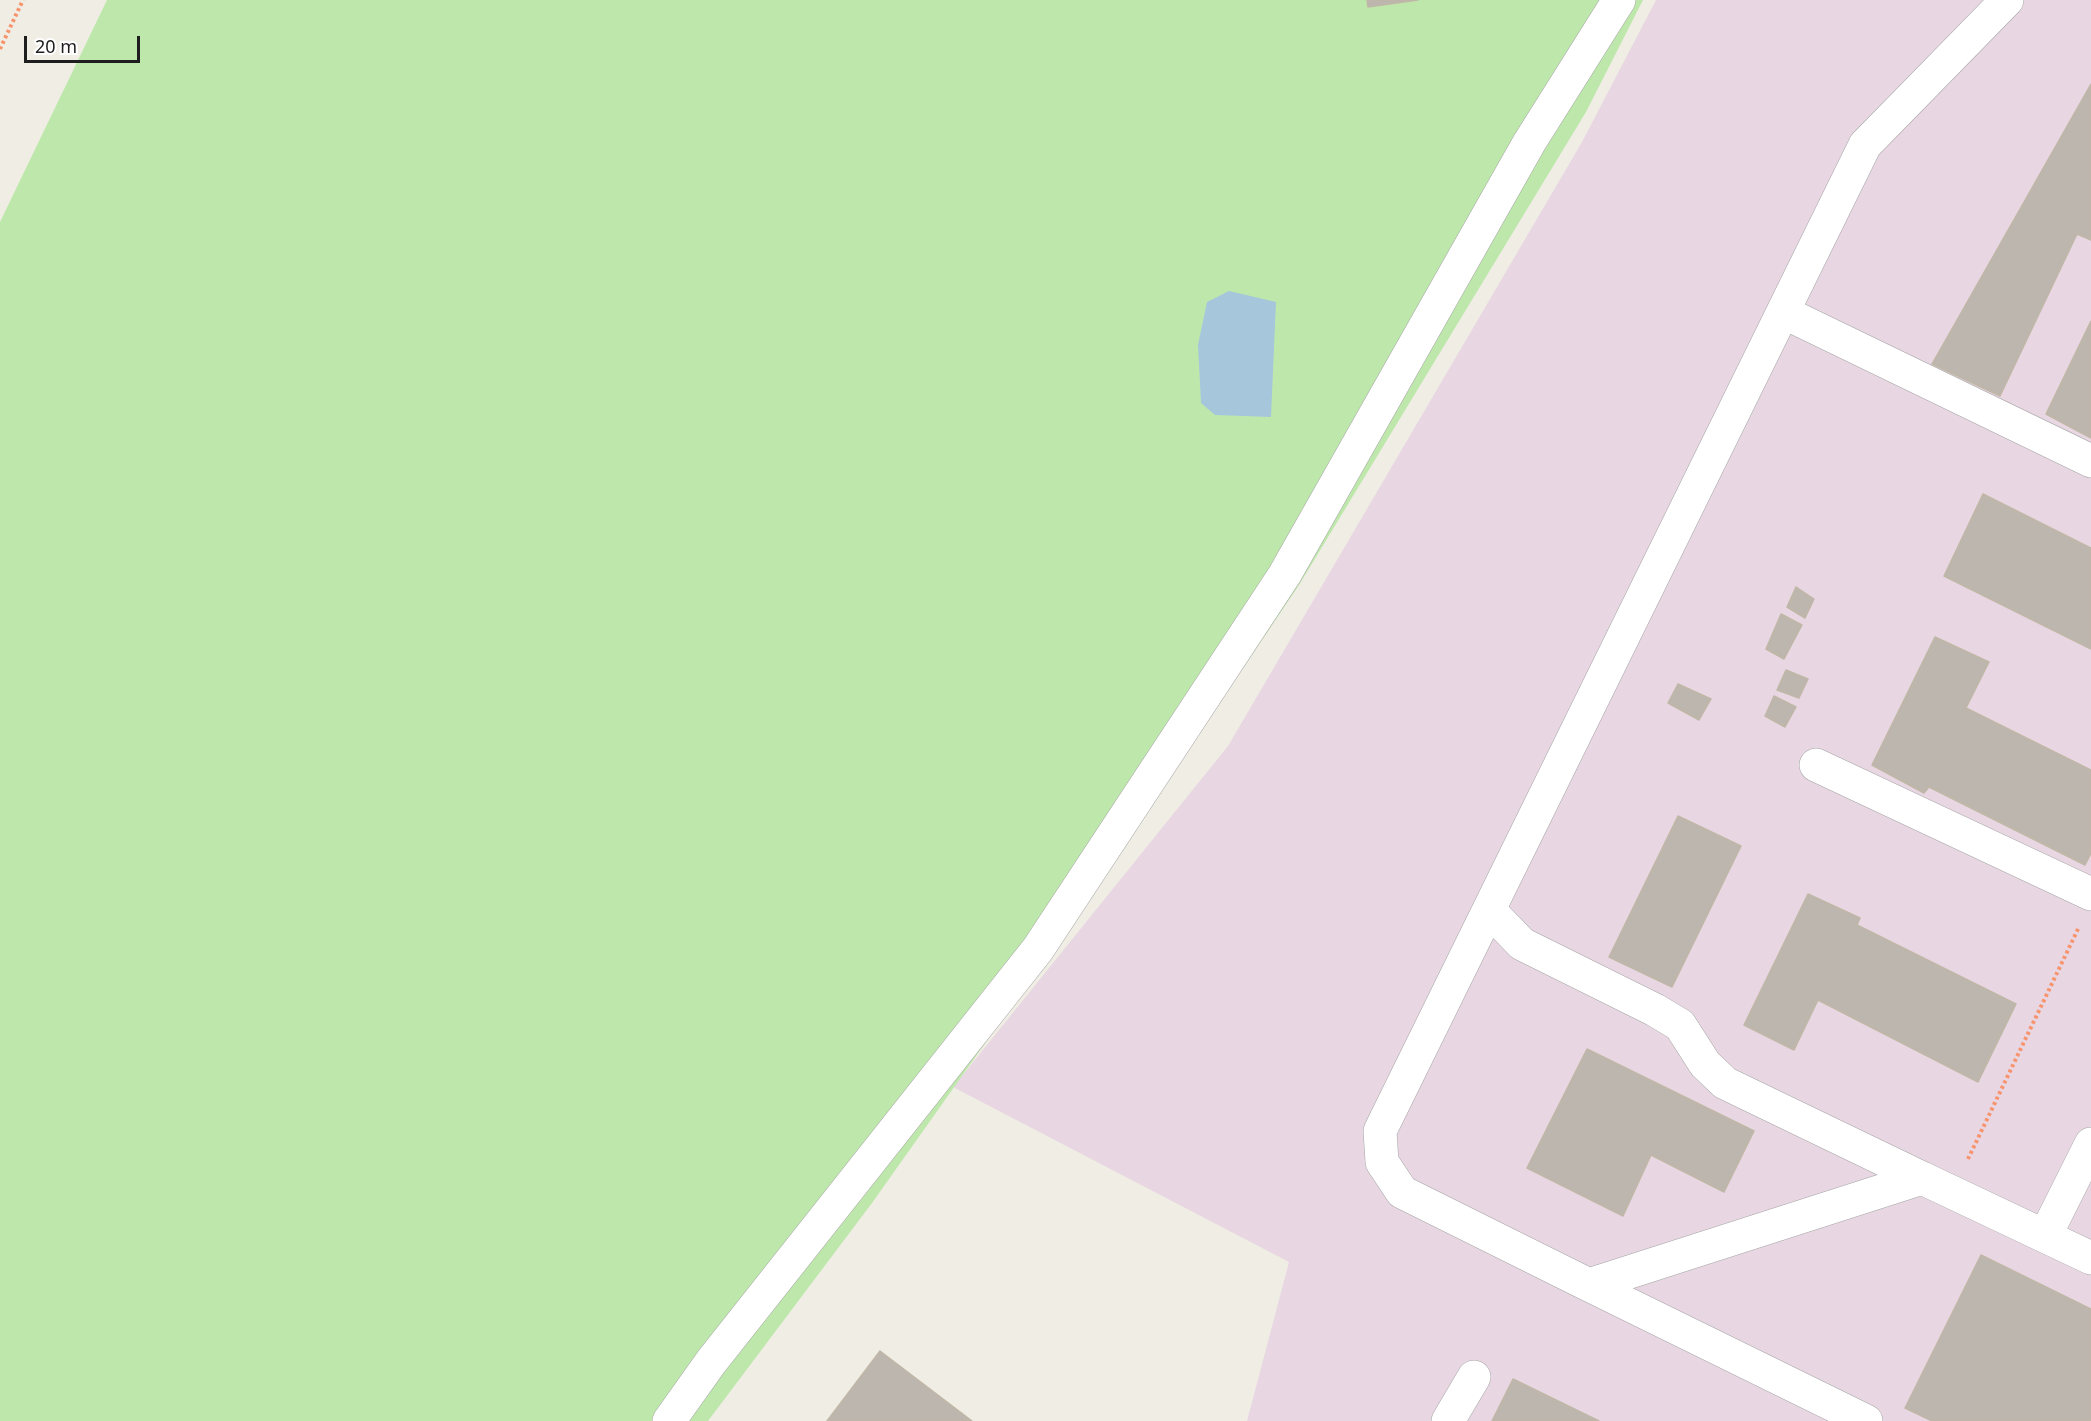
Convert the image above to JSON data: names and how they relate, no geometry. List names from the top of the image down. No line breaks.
{"scale_bar":"20 m"}
